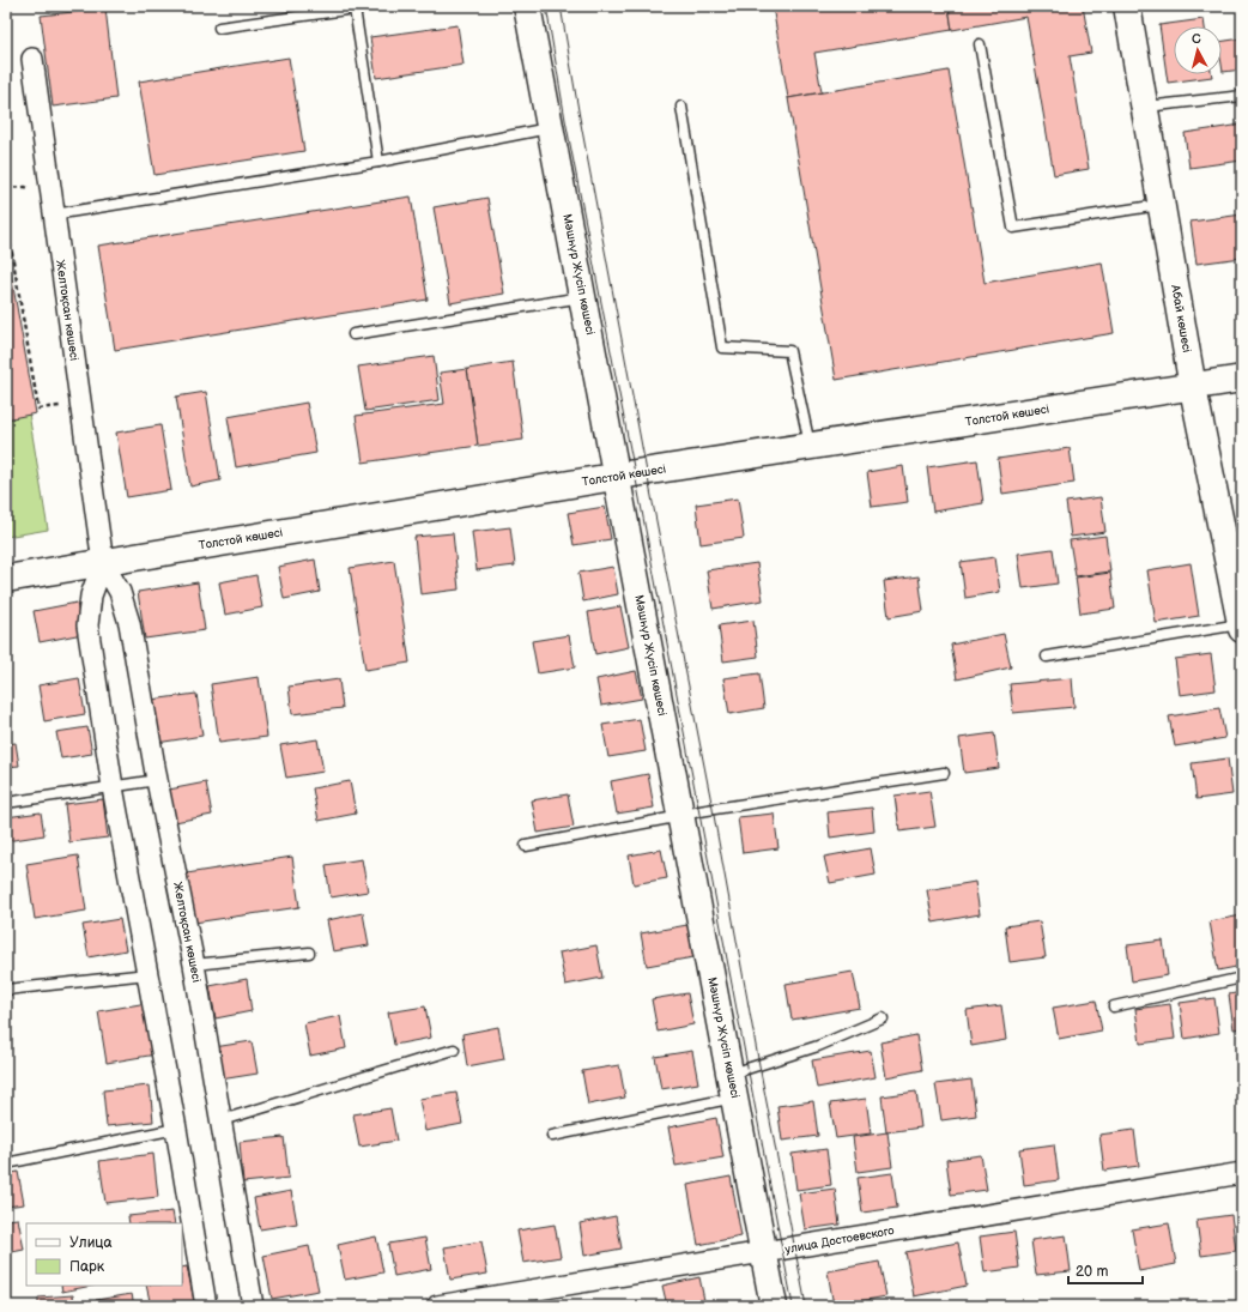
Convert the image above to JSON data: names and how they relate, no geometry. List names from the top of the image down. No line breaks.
{"streets":{"street":["Мәшһүр Жүсіп көшесі","Желтоқсан көшесі","Абай көшесі","Толстой көшесі","улица Достоевского"]},"crossings":[["Мәшһүр Жүсіп көшесі","Толстой көшесі"],["Мәшһүр Жүсіп көшесі","улица Достоевского"],["Желтоқсан көшесі","Толстой көшесі"],["Абай көшесі","Толстой көшесі"]],"legend":["Улица","Парк"],"scale_bar":"20 m","north":"top"}
